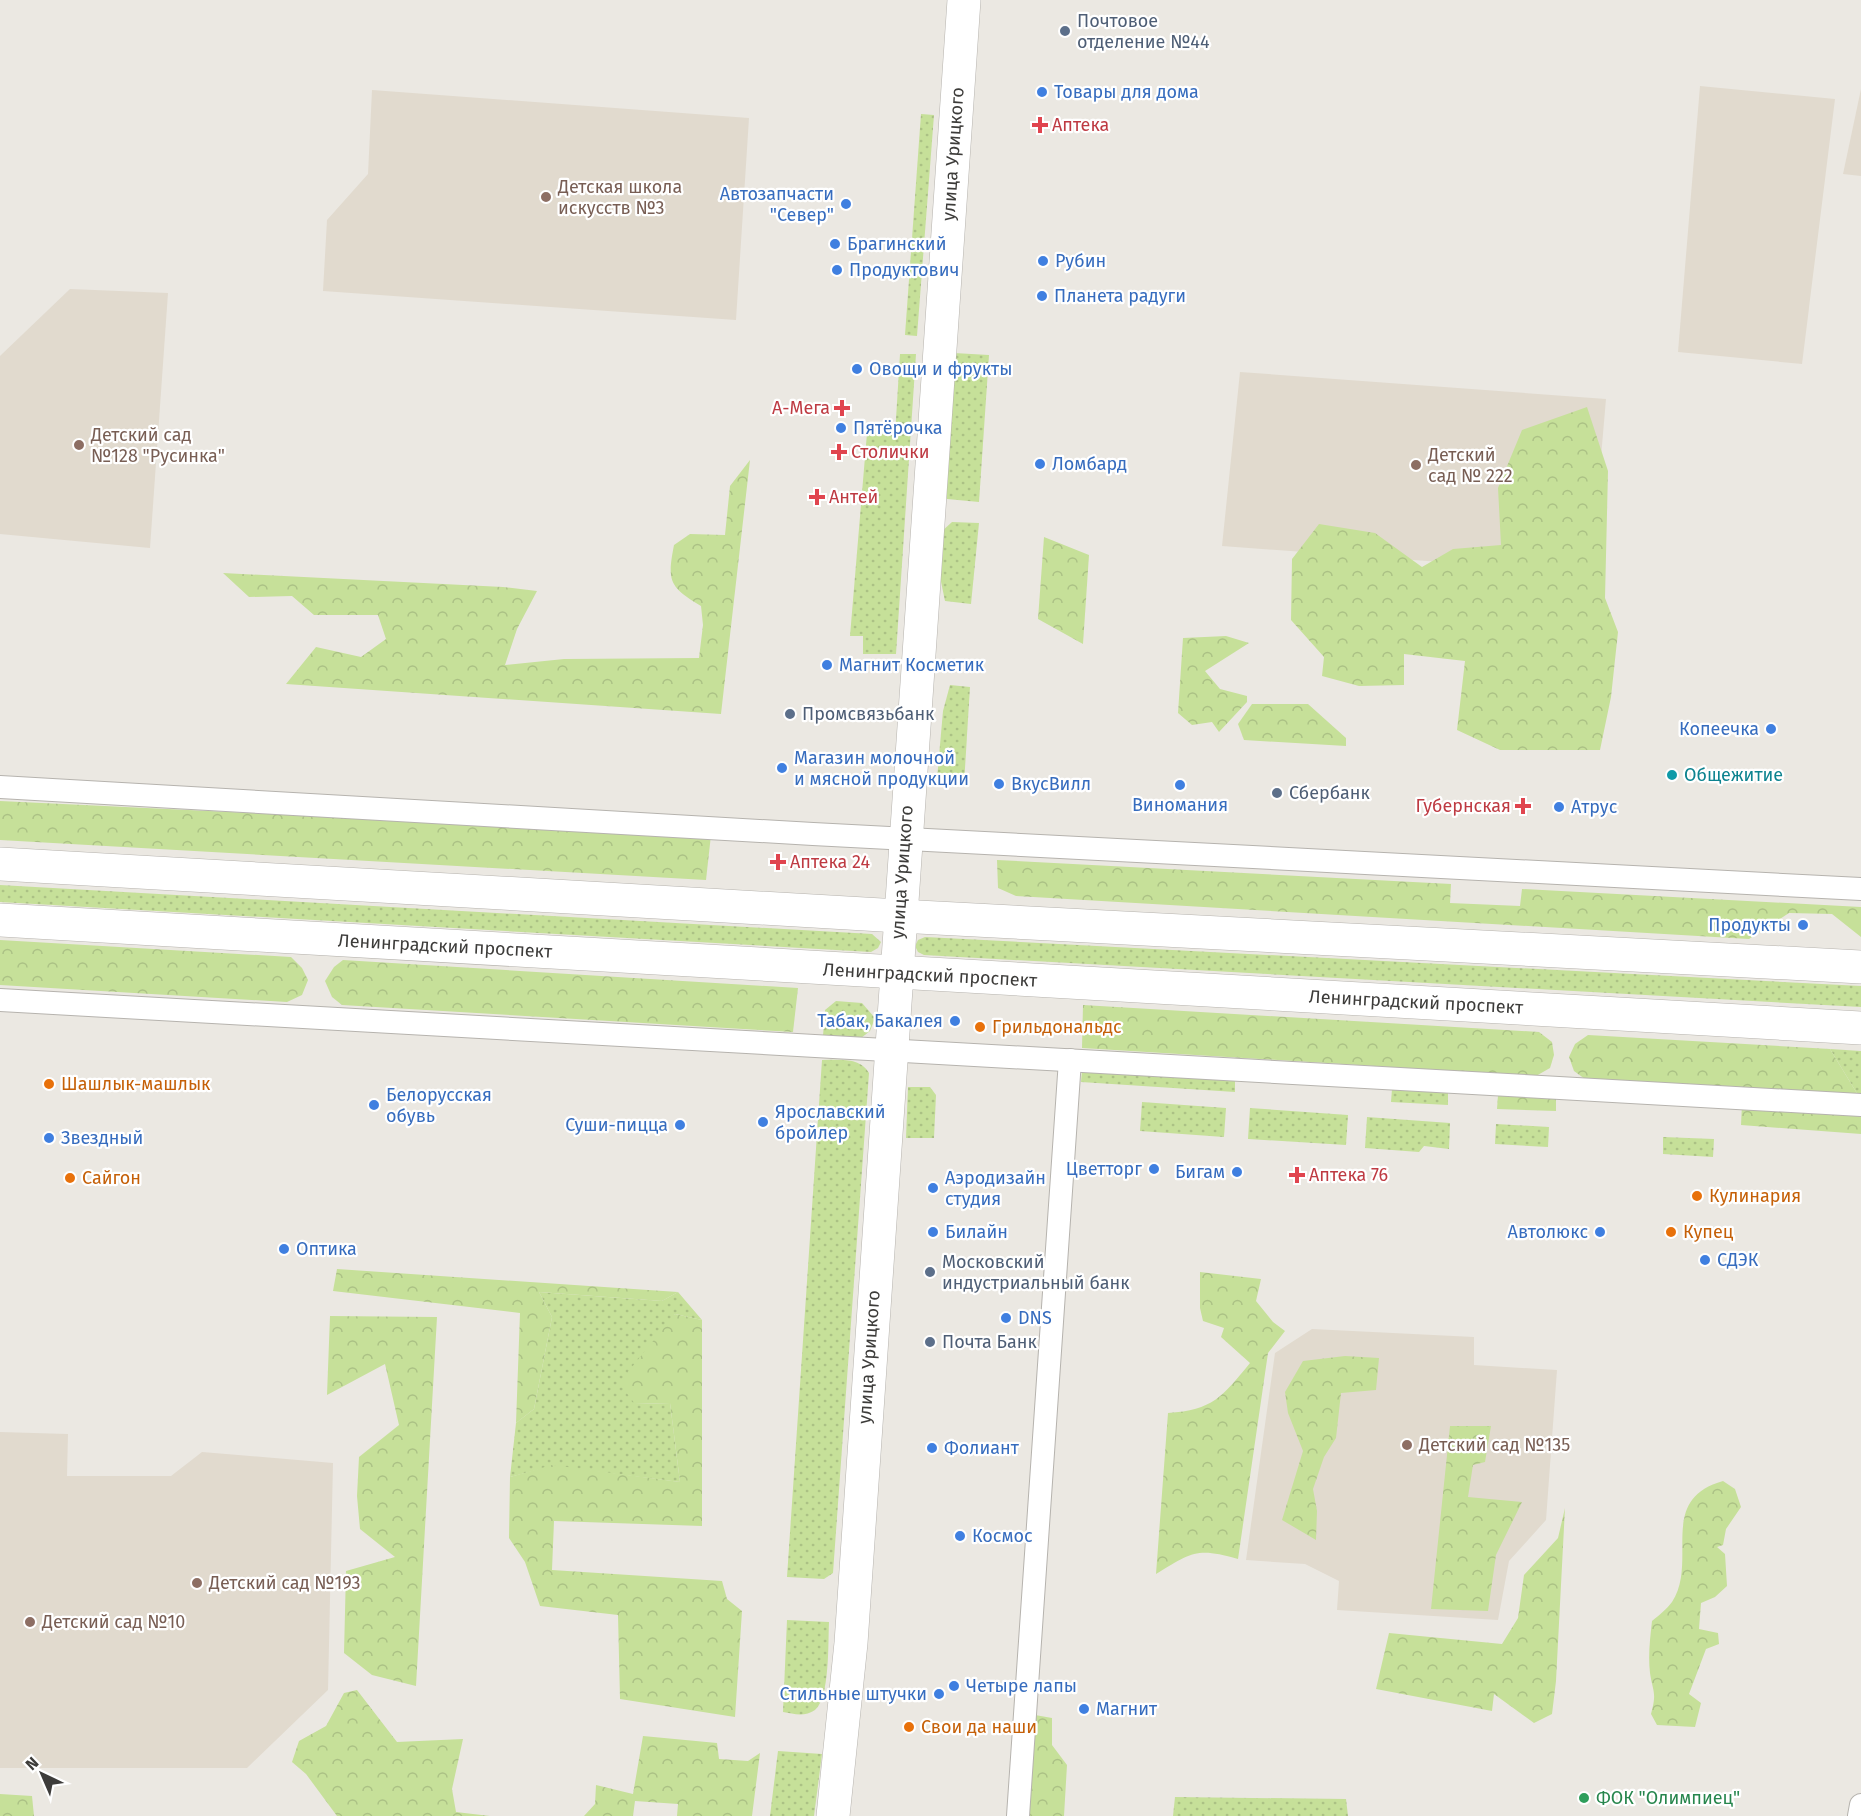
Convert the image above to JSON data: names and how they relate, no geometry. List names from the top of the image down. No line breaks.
{"streets":{"main road":["улица Урицкого","Ленинградский проспект"]},"crossings":[["улица Урицкого","Ленинградский проспект"]],"places":{"other":["Почтовое отделение №44","Товары для дома","Детская школа искусств №3","Автозапчасти \"Север\"","Брагинский","Рубин","Продуктович","Планета радуги","Овощи и фрукты","Пятёрочка","Детский сад №128 \"Русинка\"","Ломбард","Детский сад № 222","Магнит Косметик","Промсвязьбанк","Копеечка","Магазин молочной и мясной продукции","Общежитие","ВкусВилл","Виномания","Сбербанк","Атрус","Продукты","Табак, Бакалея","Грильдональдс","Шашлык-машлык","Белорусская обувь","Ярославский бройлер","Суши-пицца","Звездный","Цветторг","Бигам","Сайгон","Аэродизайн студия","Кулинария","Билайн","Автолюкс","Купец","Оптика","СДЭК","Московский индустриальный банк","DNS","Почта Банк","Детский сад №135","Фолиант","Космос","Детский сад №193","Детский сад №10","Четыре лапы","Стильные штучки","Магнит","Свои да наши","ФОК \"Олимпиец\""],"health":["Аптека","А-Мега","Столички","Антей","Губернская","Аптека 24","Аптека 76"]},"north":"top left"}
